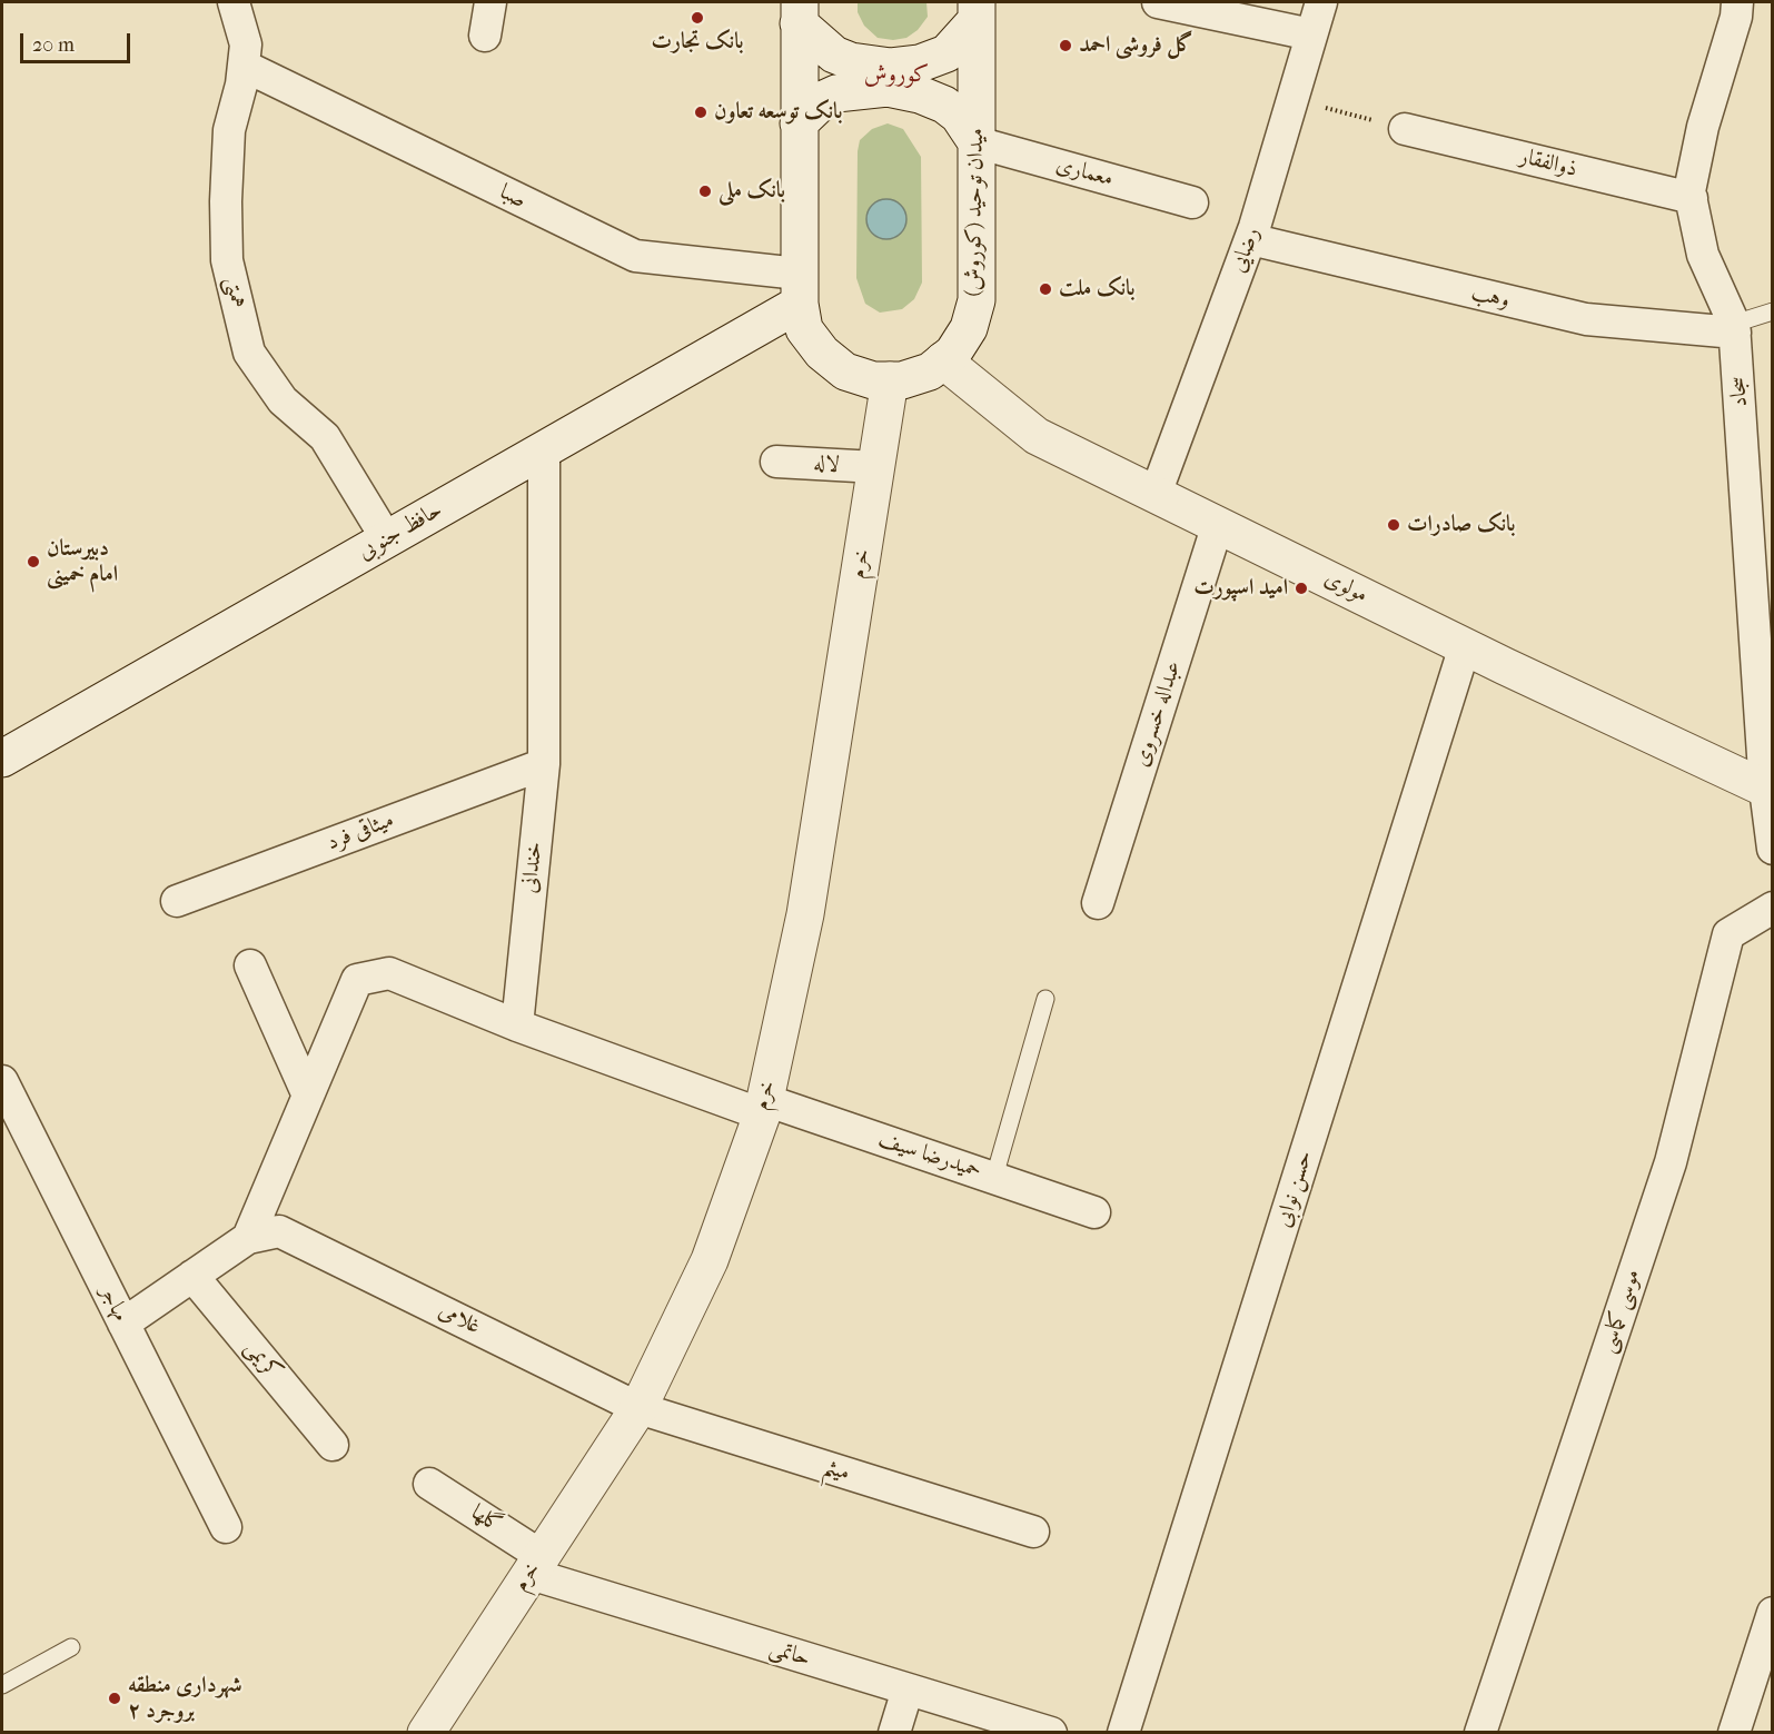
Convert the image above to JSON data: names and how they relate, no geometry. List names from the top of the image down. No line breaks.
{"streets":{"street":["ذوالفقار","معماری","صبا","میدان توحید (کوروش)","رضایی","همتی","وهب","سجاد","لاله","حافظ جنوبی","خرم","مولوی","عبداله خسروی","میثاقی فرد","خندانی","حمیدرضا سیف","حسن نوابی","مهاجر","موسی کماسی","غلامی","کریمی","میثم","گلها","حاتمی"]},"crossings":[["ذوالفقار","سجاد"],["معماری","میدان توحید (کوروش)"],["صبا","میدان توحید (کوروش)"],["صبا","همتی"],["صبا","حافظ جنوبی"],["میدان توحید (کوروش)","حافظ جنوبی"],["میدان توحید (کوروش)","خرم"],["میدان توحید (کوروش)","مولوی"],["رضایی","وهب"],["رضایی","مولوی"],["همتی","حافظ جنوبی"],["وهب","سجاد"],["سجاد","مولوی"],["لاله","خرم"],["حافظ جنوبی","خندانی"],["خرم","حمیدرضا سیف"],["خرم","غلامی"],["خرم","میثم"],["خرم","گلها"],["خرم","حاتمی"],["مولوی","عبداله خسروی"],["مولوی","حسن نوابی"],["میثاقی فرد","خندانی"],["غلامی","میثم"],["گلها","حاتمی"]],"districts":["کوروش"],"places":["بانک تجارت","گل فروشی احمد","بانک توسعه تعاون","بانک ملی","بانک ملت","بانک صادرات","دبیرستان امام خمینی","امید اسپورت","شهرداری منطقه ۲ بروجرد"],"scale_bar":"20 m"}
